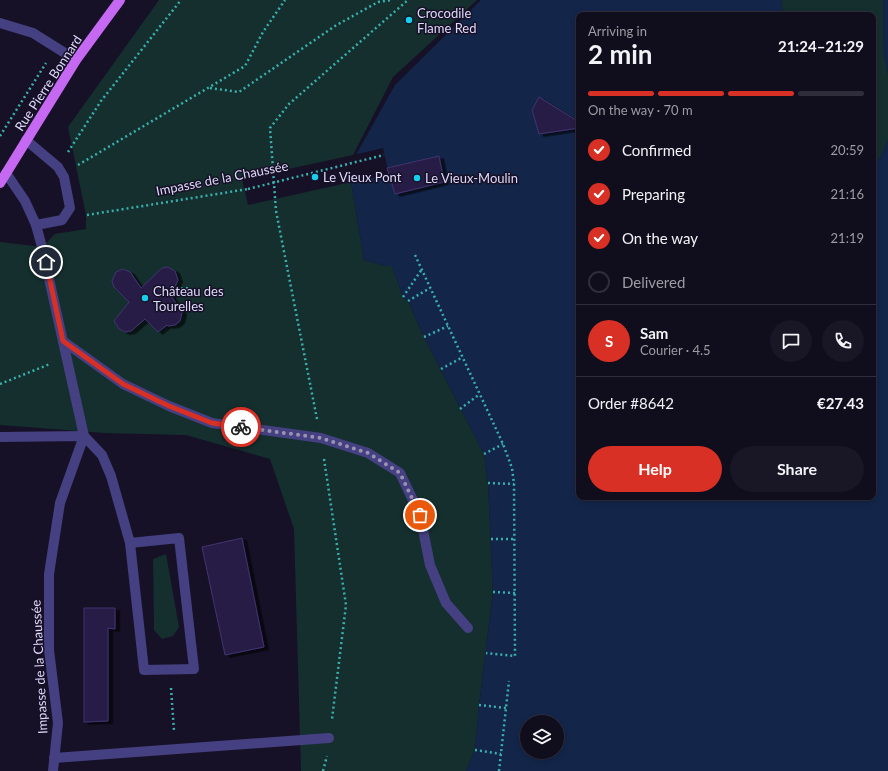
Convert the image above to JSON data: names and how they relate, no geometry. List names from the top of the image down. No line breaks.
{"streets":{"main road":["Rue Pierre Bonnard"],"street":["Impasse de la Chaussée"]},"places":["Crocodile Flame Red","Le Vieux Pont","Le Vieux-Moulin","Château des Tourelles"],"page":{"heading":["2 min","Arriving in","21:24–21:29"],"panel":["Sam","Courier · 4.5","Order #8642","€27.43"],"bar":"On the way · 70 m","list":[["Confirmed","20:59"],["Preparing","21:16"],["On the way","21:19"],"Delivered"],"round":"S","buttons":["Help","Share"]}}
